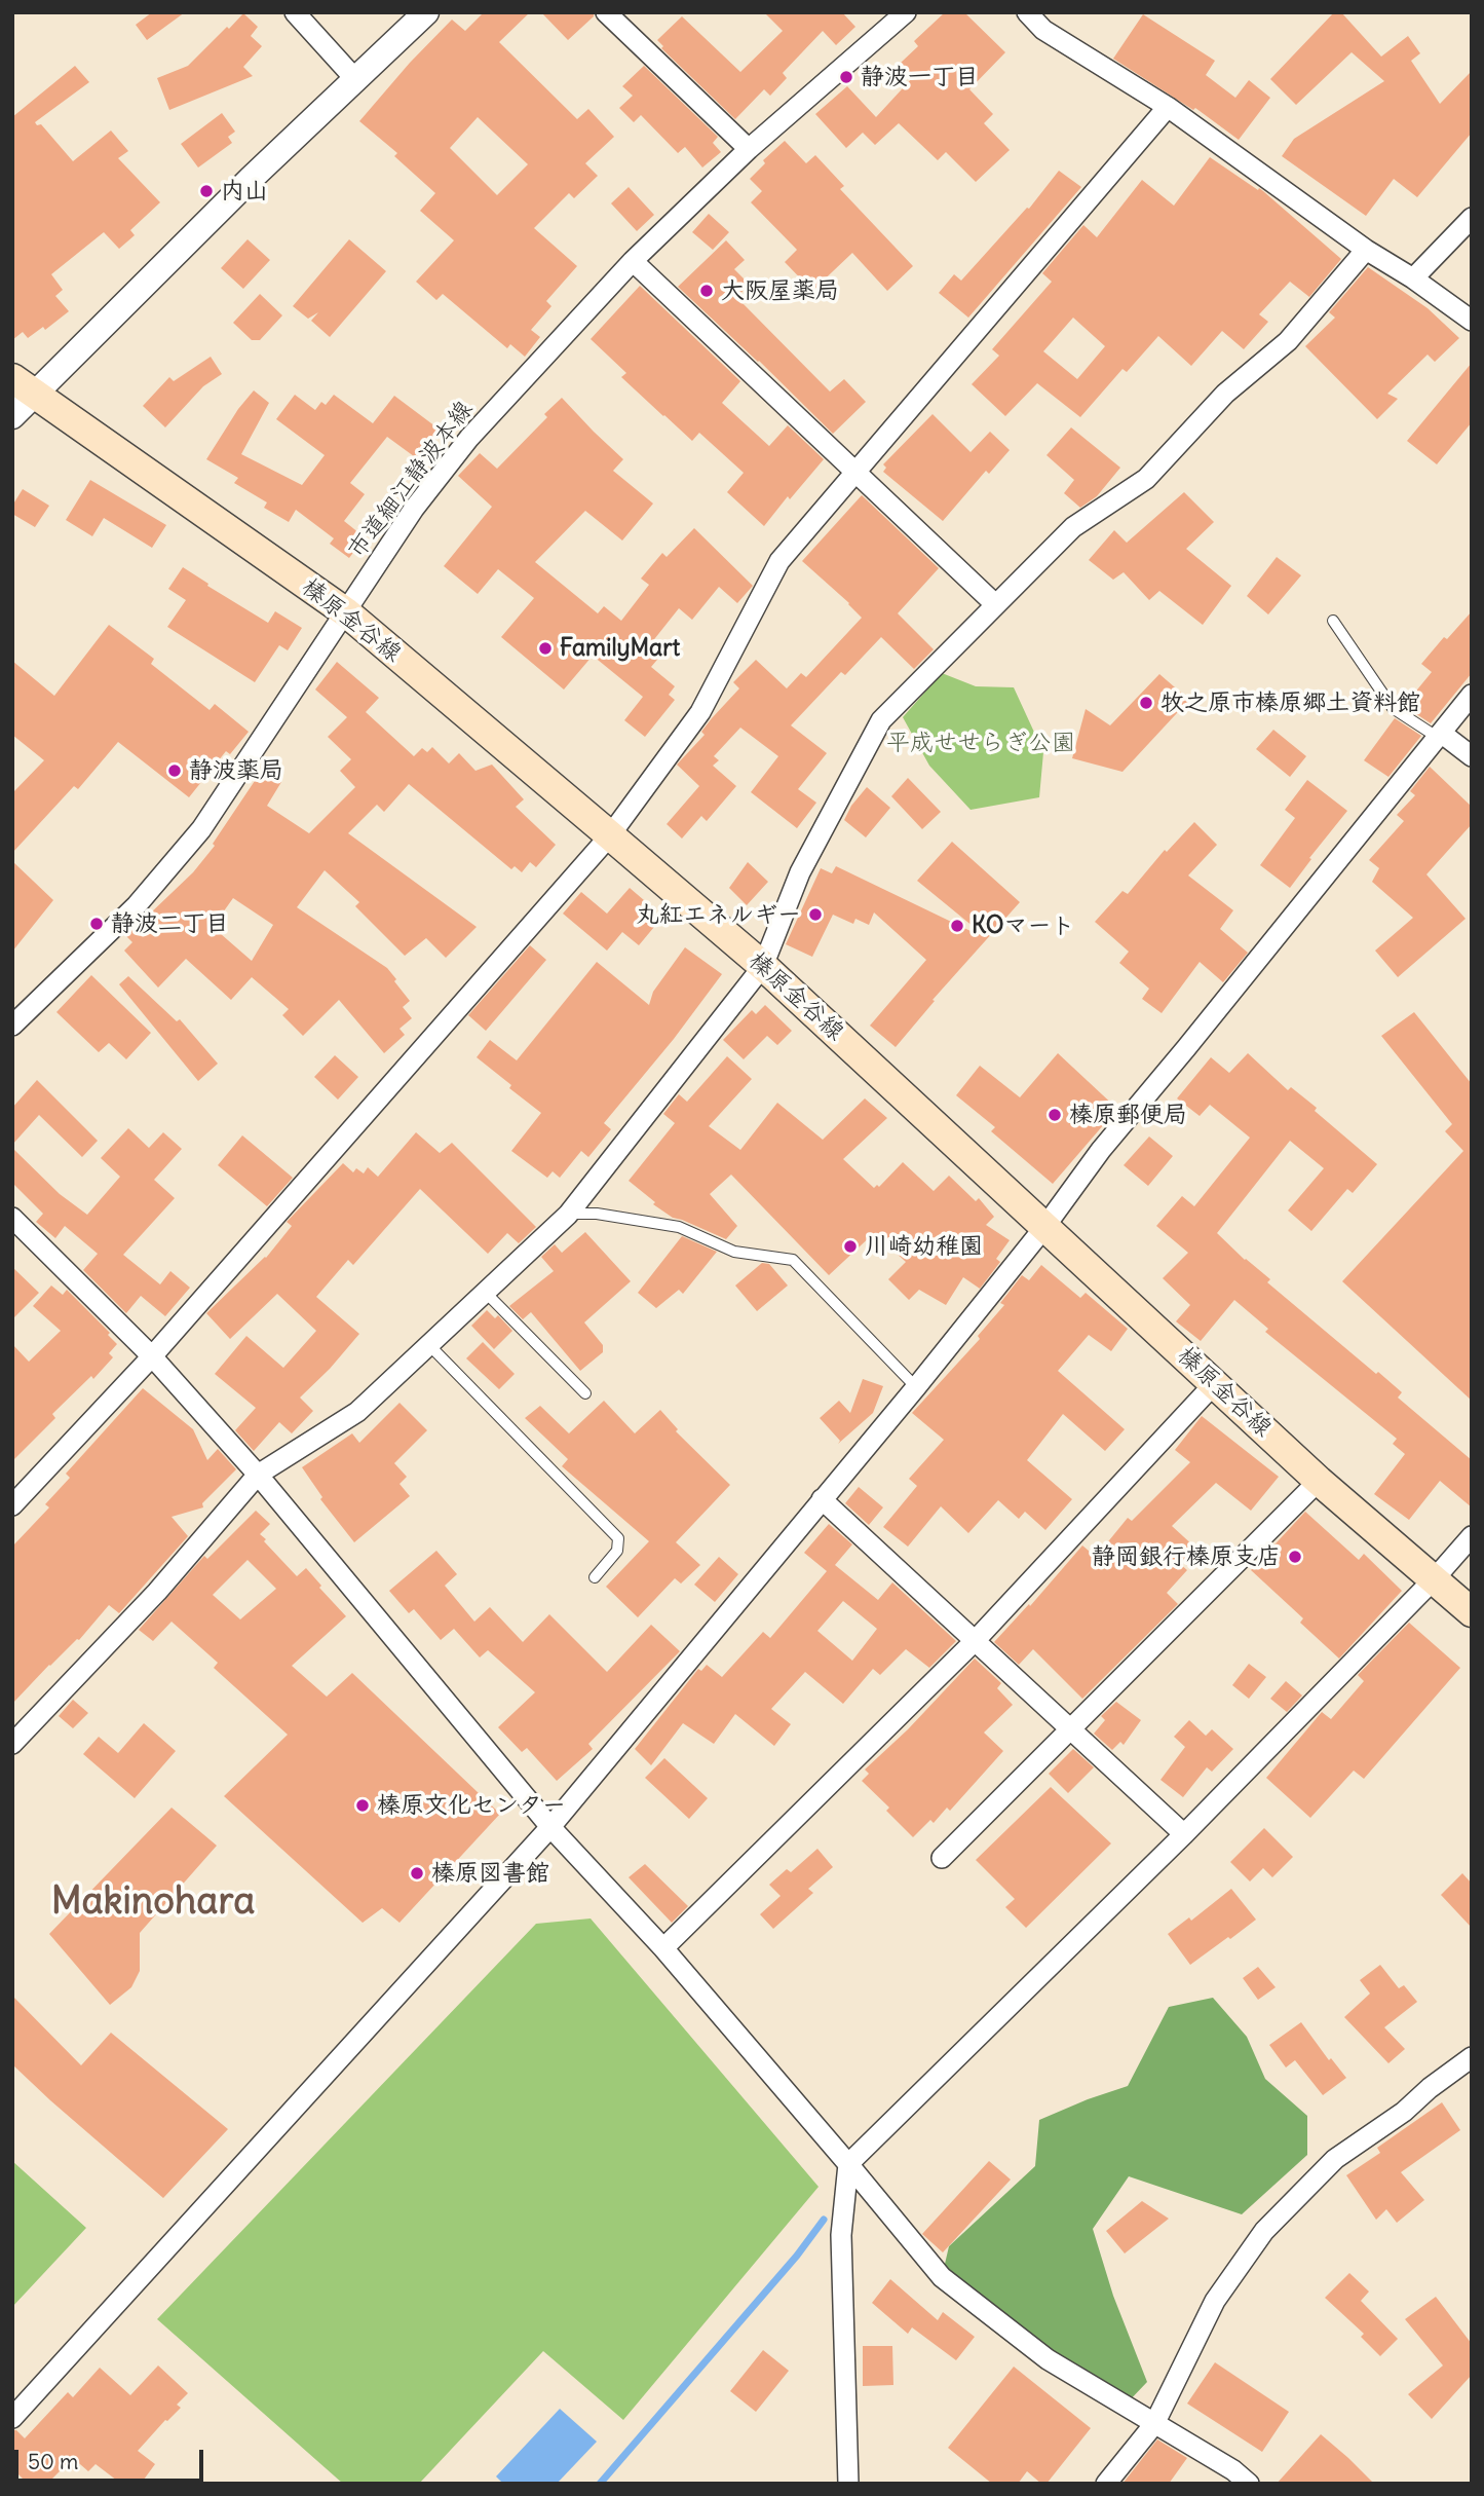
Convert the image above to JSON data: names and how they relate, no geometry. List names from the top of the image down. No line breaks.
{"streets":{"main road":["榛原金谷線"],"street":["市道細江静波本線"]},"crossings":[["市道細江静波本線","榛原金谷線"]],"districts":["Makinohara"],"parks":["平成せせらぎ公園"],"places":["静波一丁目","内山","大阪屋薬局","FamilyMart","牧之原市榛原郷土資料館","静波薬局","丸紅エネルギー","静波二丁目","KOマート","榛原郵便局","川崎幼稚園","静岡銀行榛原支店","榛原文化センター","榛原図書館"],"scale_bar":"50 m"}
